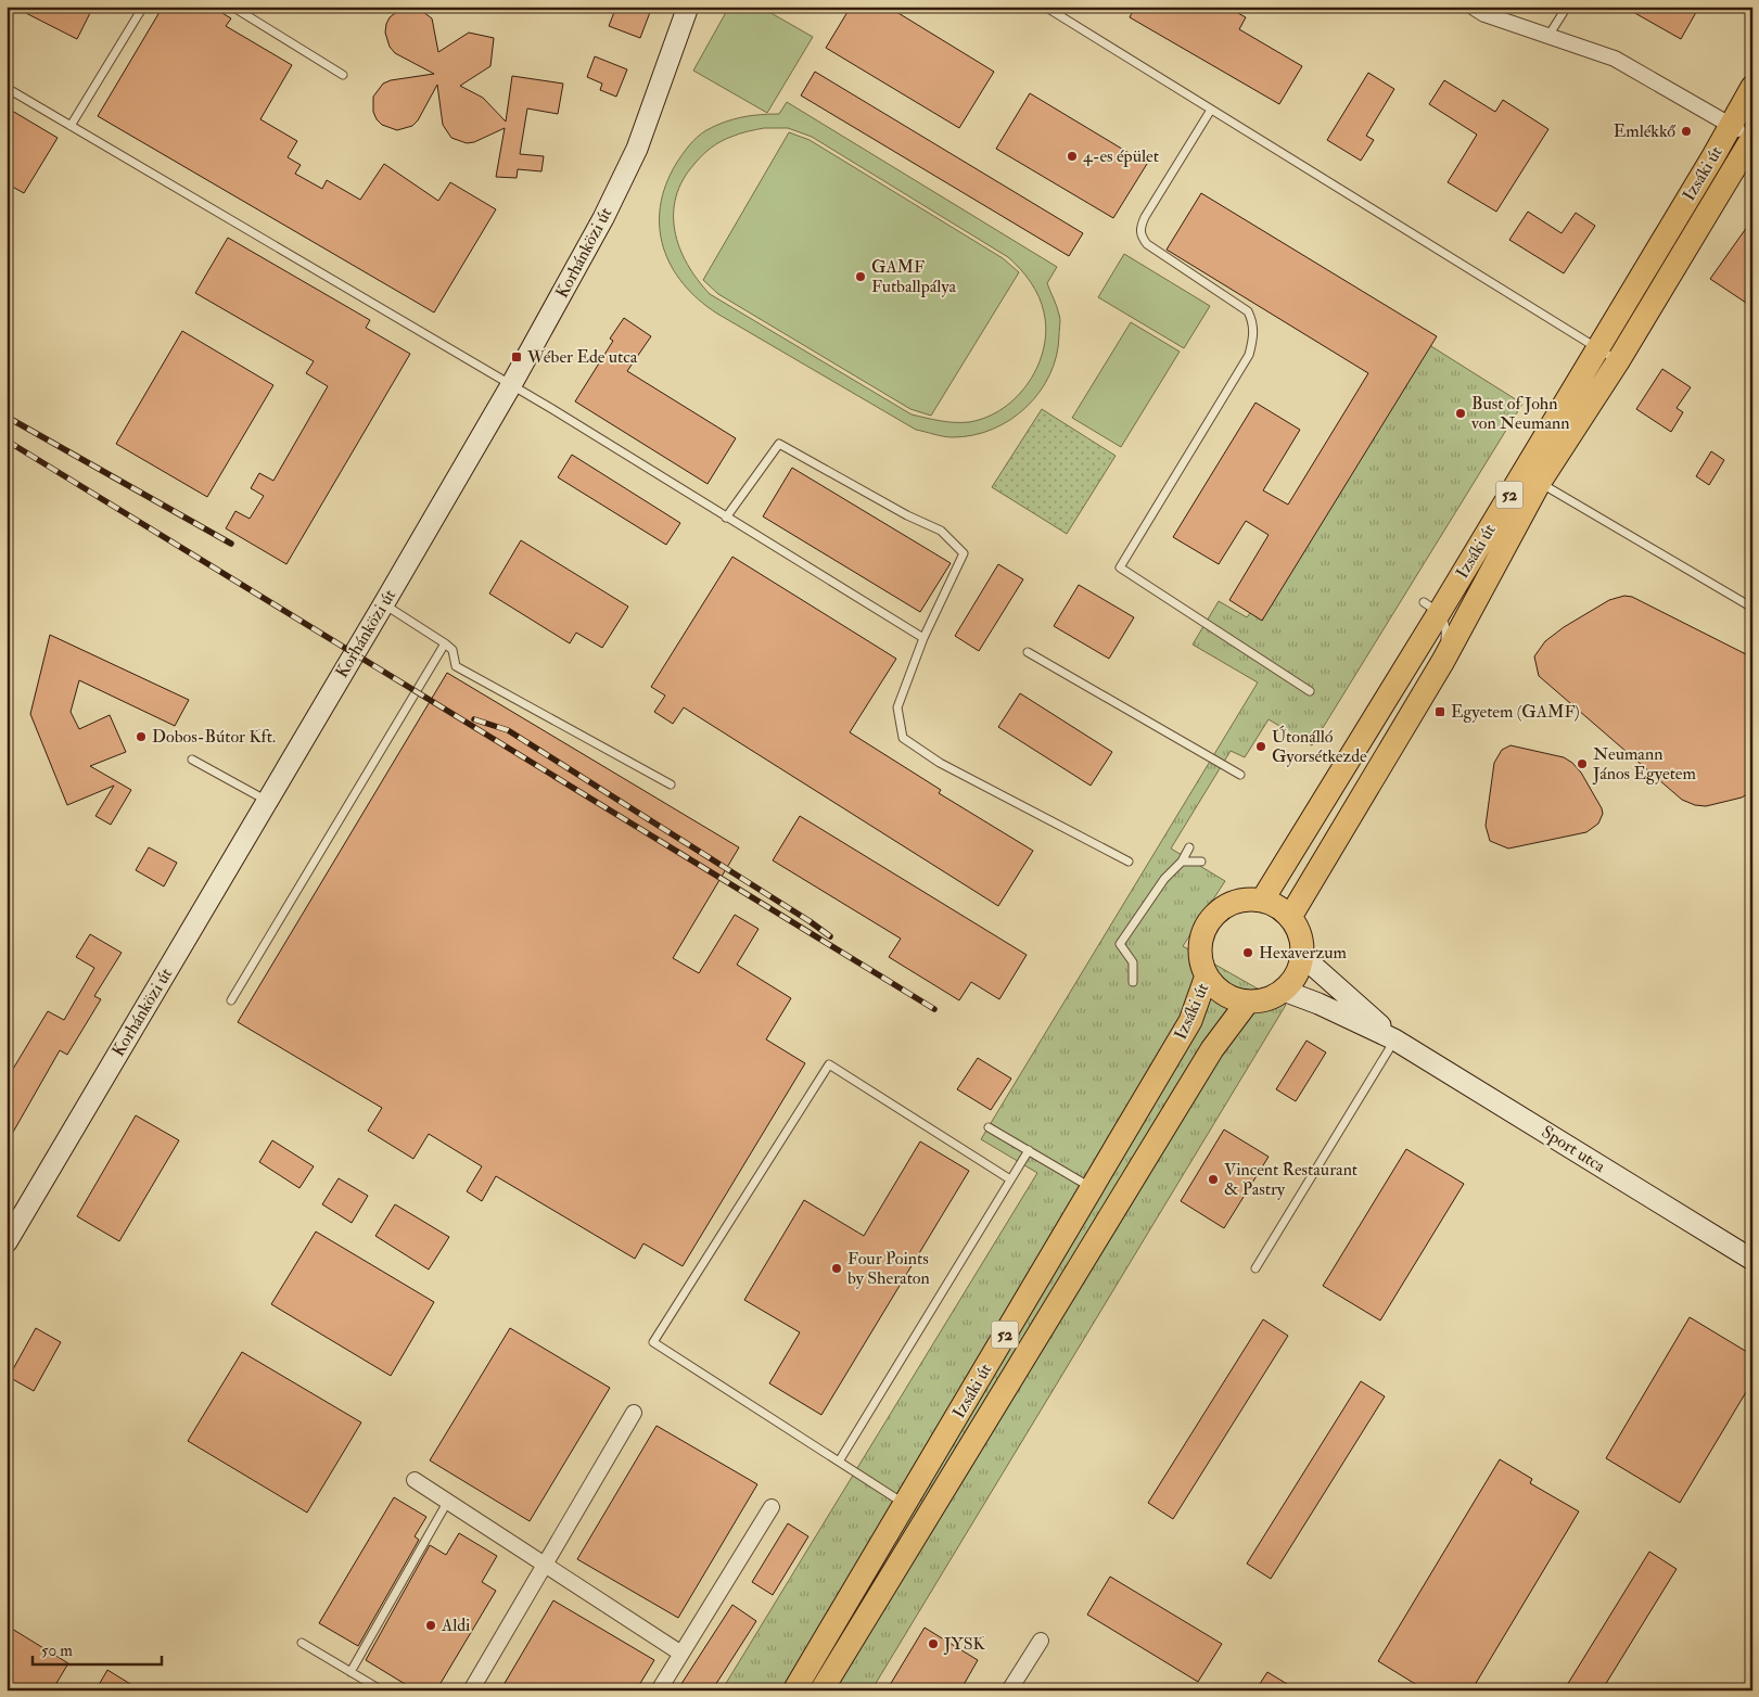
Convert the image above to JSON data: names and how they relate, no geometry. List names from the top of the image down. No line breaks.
{"streets":{"main road":["Izsáki út","52"],"street":["Korhánközi út","Sport utca"]},"places":{"other":["Emlékkő","4-es épület","GAMF Futballpálya","Bust of John von Neumann","Dobos-Bútor Kft.","Útonálló Gyorsétkezde","Neumann János Egyetem","Hexaverzum","Vincent Restaurant & Pastry","Four Points by Sheraton","Aldi","JYSK"],"transit":["Wéber Ede utca","Egyetem (GAMF)"]},"scale_bar":"50 m"}
